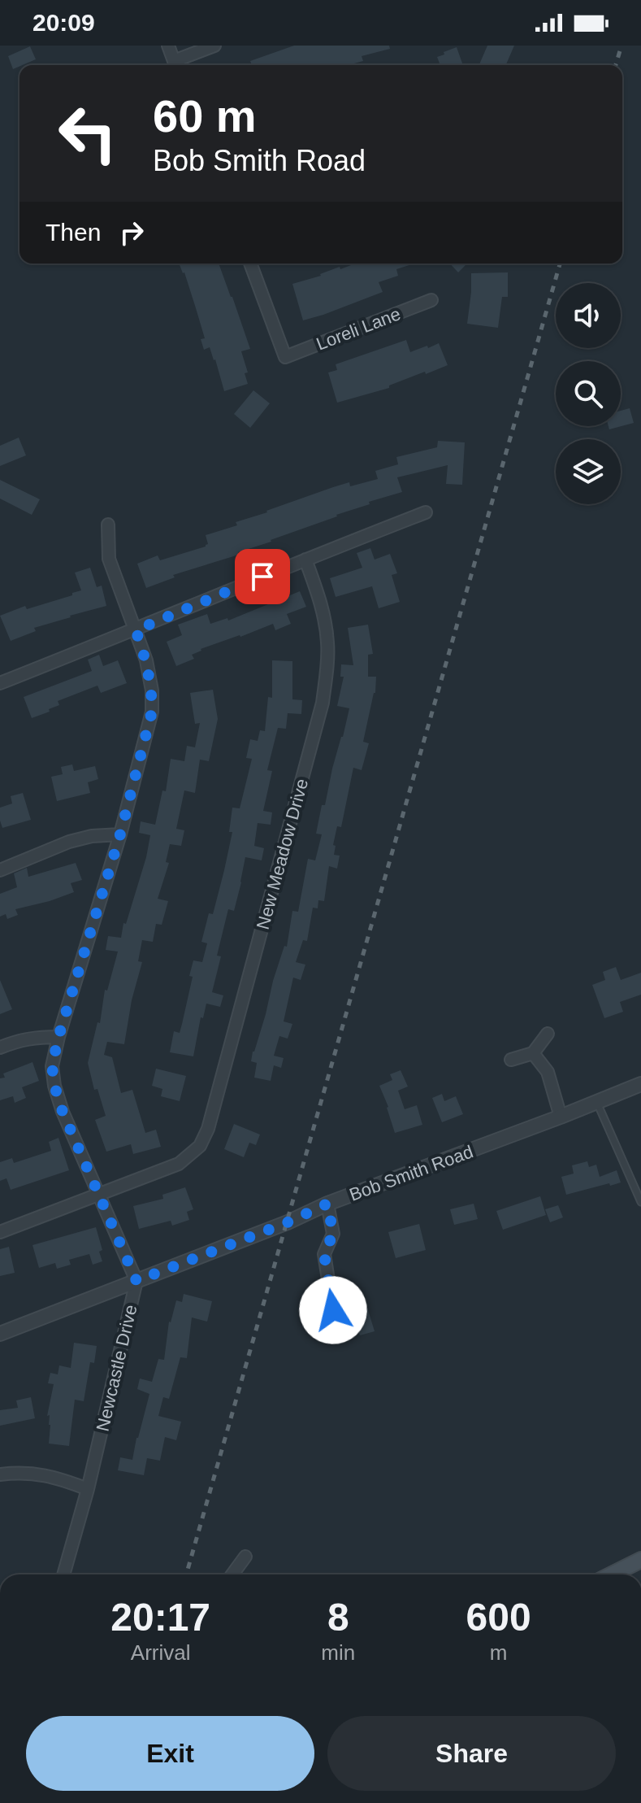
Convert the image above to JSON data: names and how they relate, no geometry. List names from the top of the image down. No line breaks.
{"streets":{"street":["Loreli Lane","New Meadow Drive","Bob Smith Road","Newcastle Drive"]},"crossings":[["New Meadow Drive","Newcastle Drive"],["Bob Smith Road","Newcastle Drive"]],"page":{"status":"20:09","turn":["60 m","Bob Smith Road"],"then":"Then","eta":["20:17","Arrival","8","min","600","m"],"buttons":["Exit","Share"]}}
